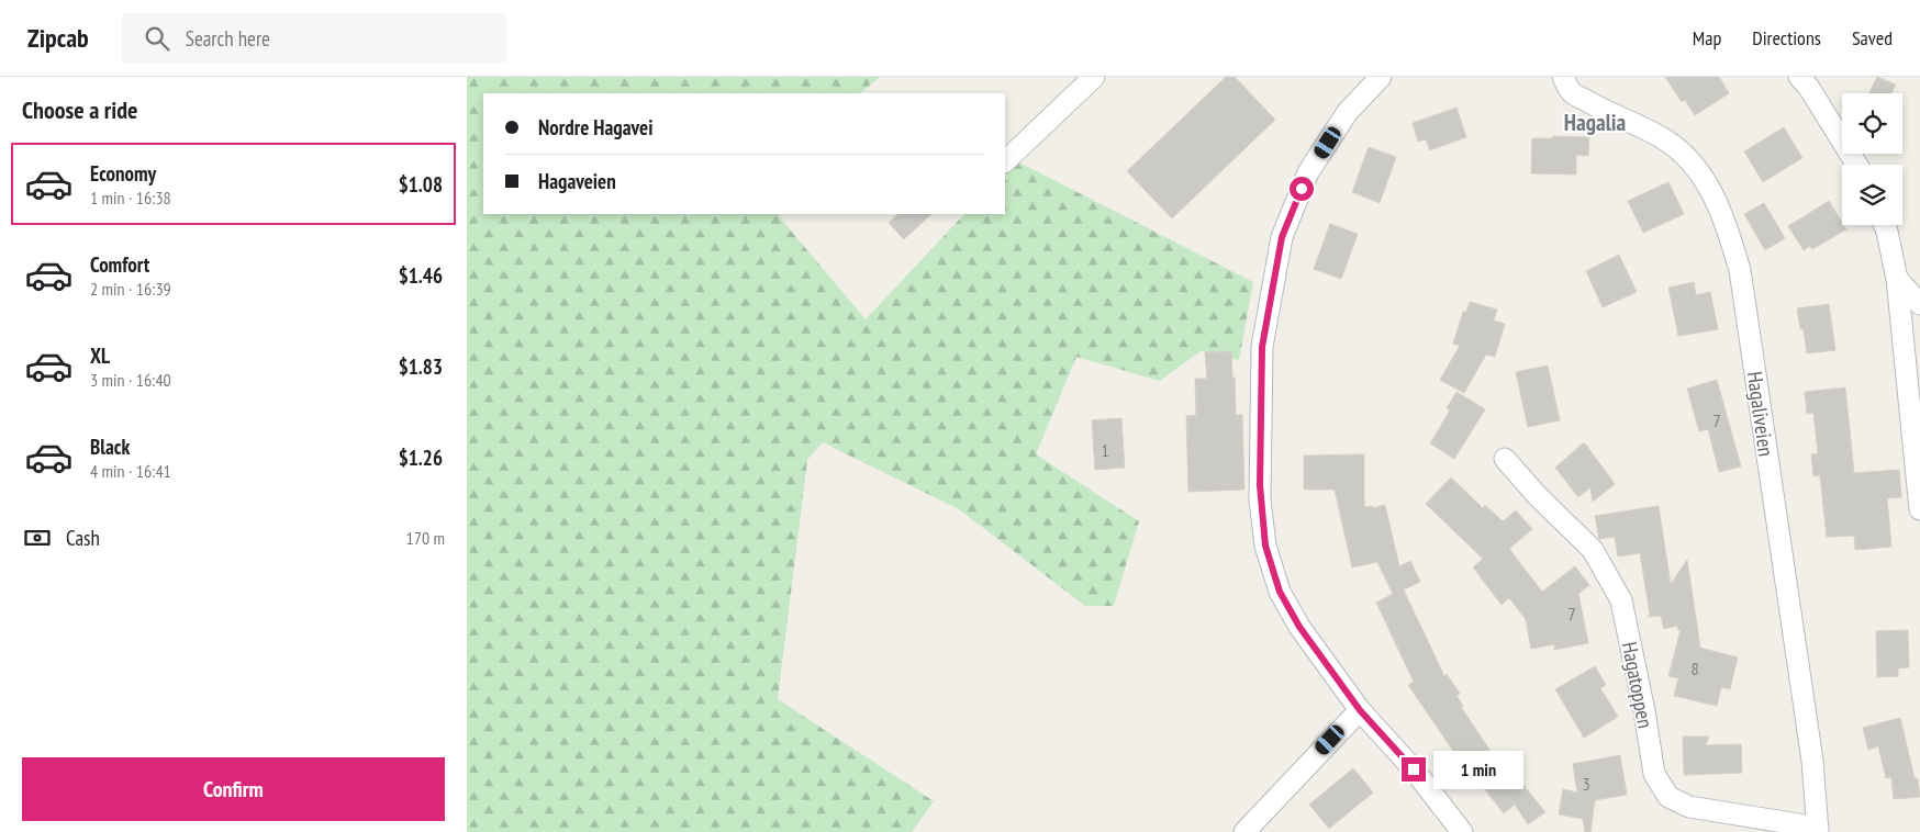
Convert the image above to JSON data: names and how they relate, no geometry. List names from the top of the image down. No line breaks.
{"streets":{"street":["Hagaliveien","Hagatoppen"]},"crossings":[["Hagaliveien","Hagatoppen"]],"districts":["Hagalia"],"house_numbers":["7","1","7","8","3"],"page":{"header":"Zipcab","search":"Search here","nav":["Map","Directions","Saved"],"heading":"Choose a ride","banner":["Nordre Hagavei","Hagaveien"],"list":[{"name":"Economy","note":"1 min · 16:38","value":"$1.08"},{"name":"Comfort","note":"2 min · 16:39","value":"$1.46"},{"name":"XL","note":"3 min · 16:40","value":"$1.83"},{"name":"Black","note":"4 min · 16:41","value":"$1.26"}],"pay":["Cash","170 m"],"buttons":"Confirm","bubble":"1 min"}}
